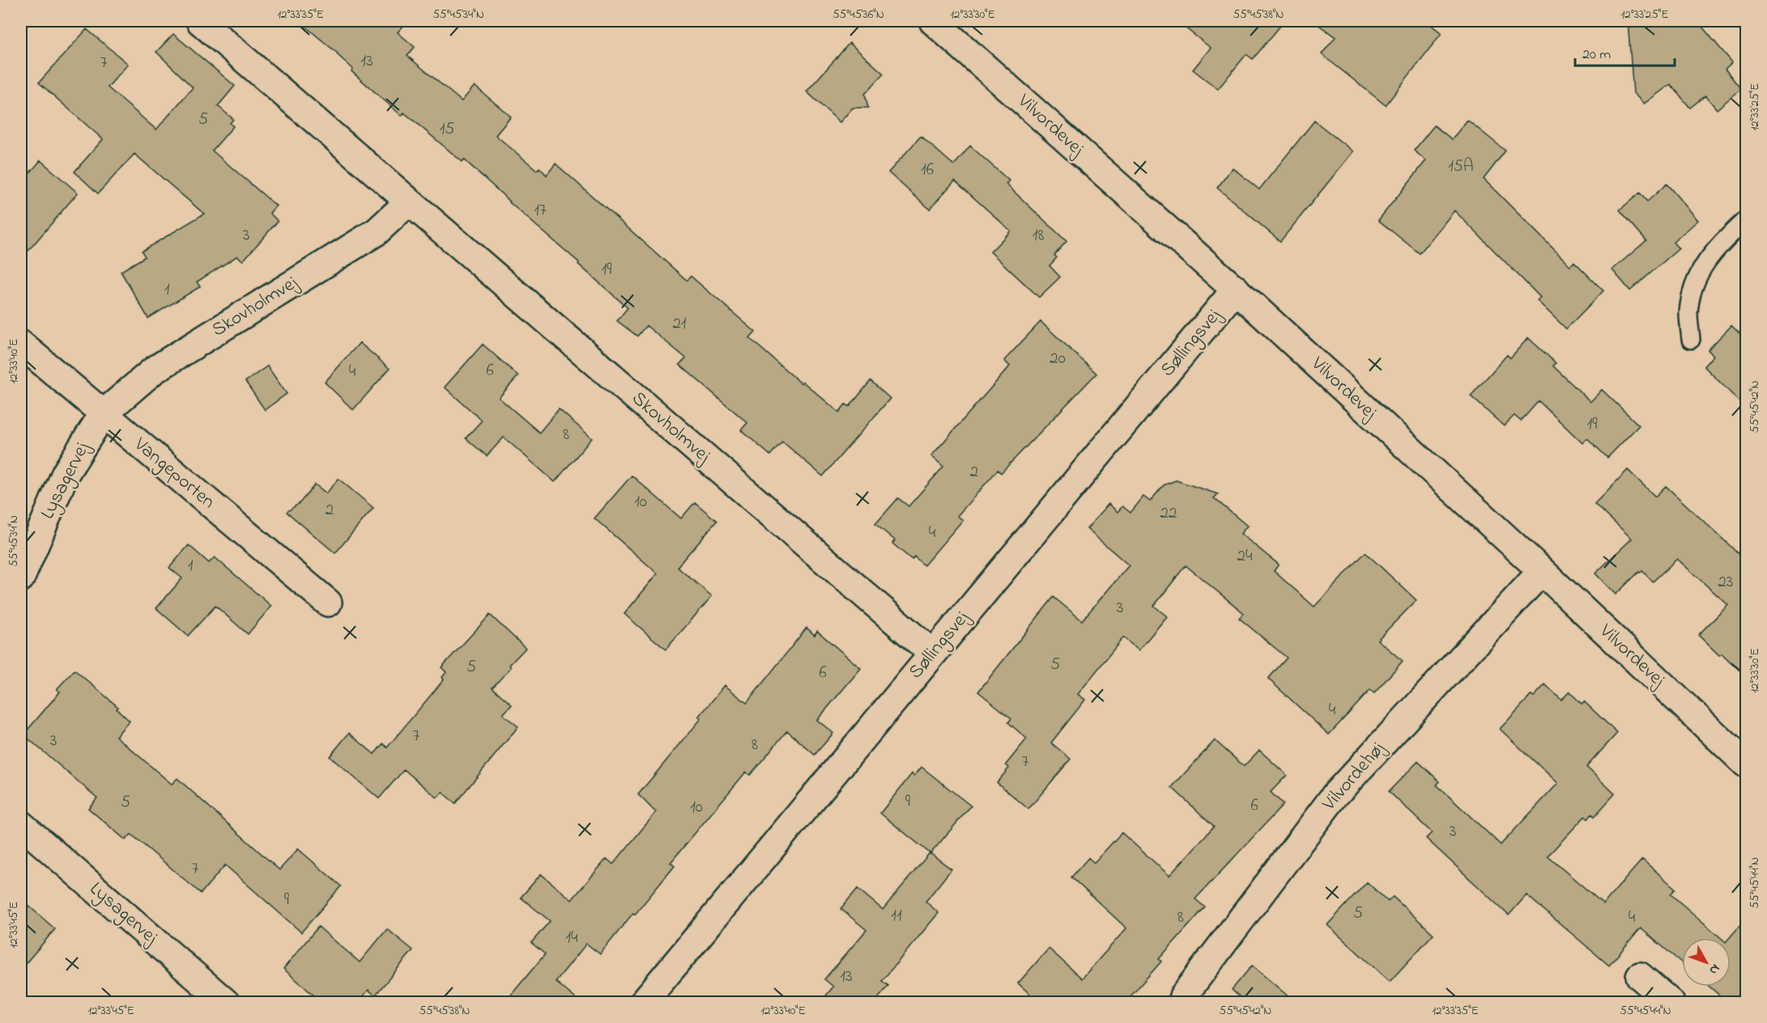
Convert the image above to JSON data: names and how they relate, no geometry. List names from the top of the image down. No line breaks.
{"streets":{"street":["Vilvordevej","Skovholmvej","Søllingsvej","Vangeporten","Lysagervej","Vilvordehøj"]},"crossings":[["Vilvordevej","Søllingsvej"],["Vilvordevej","Vilvordehøj"],["Skovholmvej","Søllingsvej"],["Skovholmvej","Vangeporten"],["Skovholmvej","Lysagervej"],["Vangeporten","Lysagervej"]],"house_numbers":["13","7","5","15","15A","16","17","3","18","19","1","21","20","6","4","19","8","2","10","2","22","4","24","1","23","3","5","5","6","4","7","3","8","7","9","5","6","10","3","7","9","5","11","8","4","14","13"],"scale_bar":"20 m","north":"bottom right","coordinates":["12°33'35\"E","55°45'34\"N","55°45'36\"N","12°33'30\"E","55°45'38\"N","12°33'25\"E","12°33'40\"E","55°45'42\"N","55°45'44\"N","12°33'45\"E"]}
